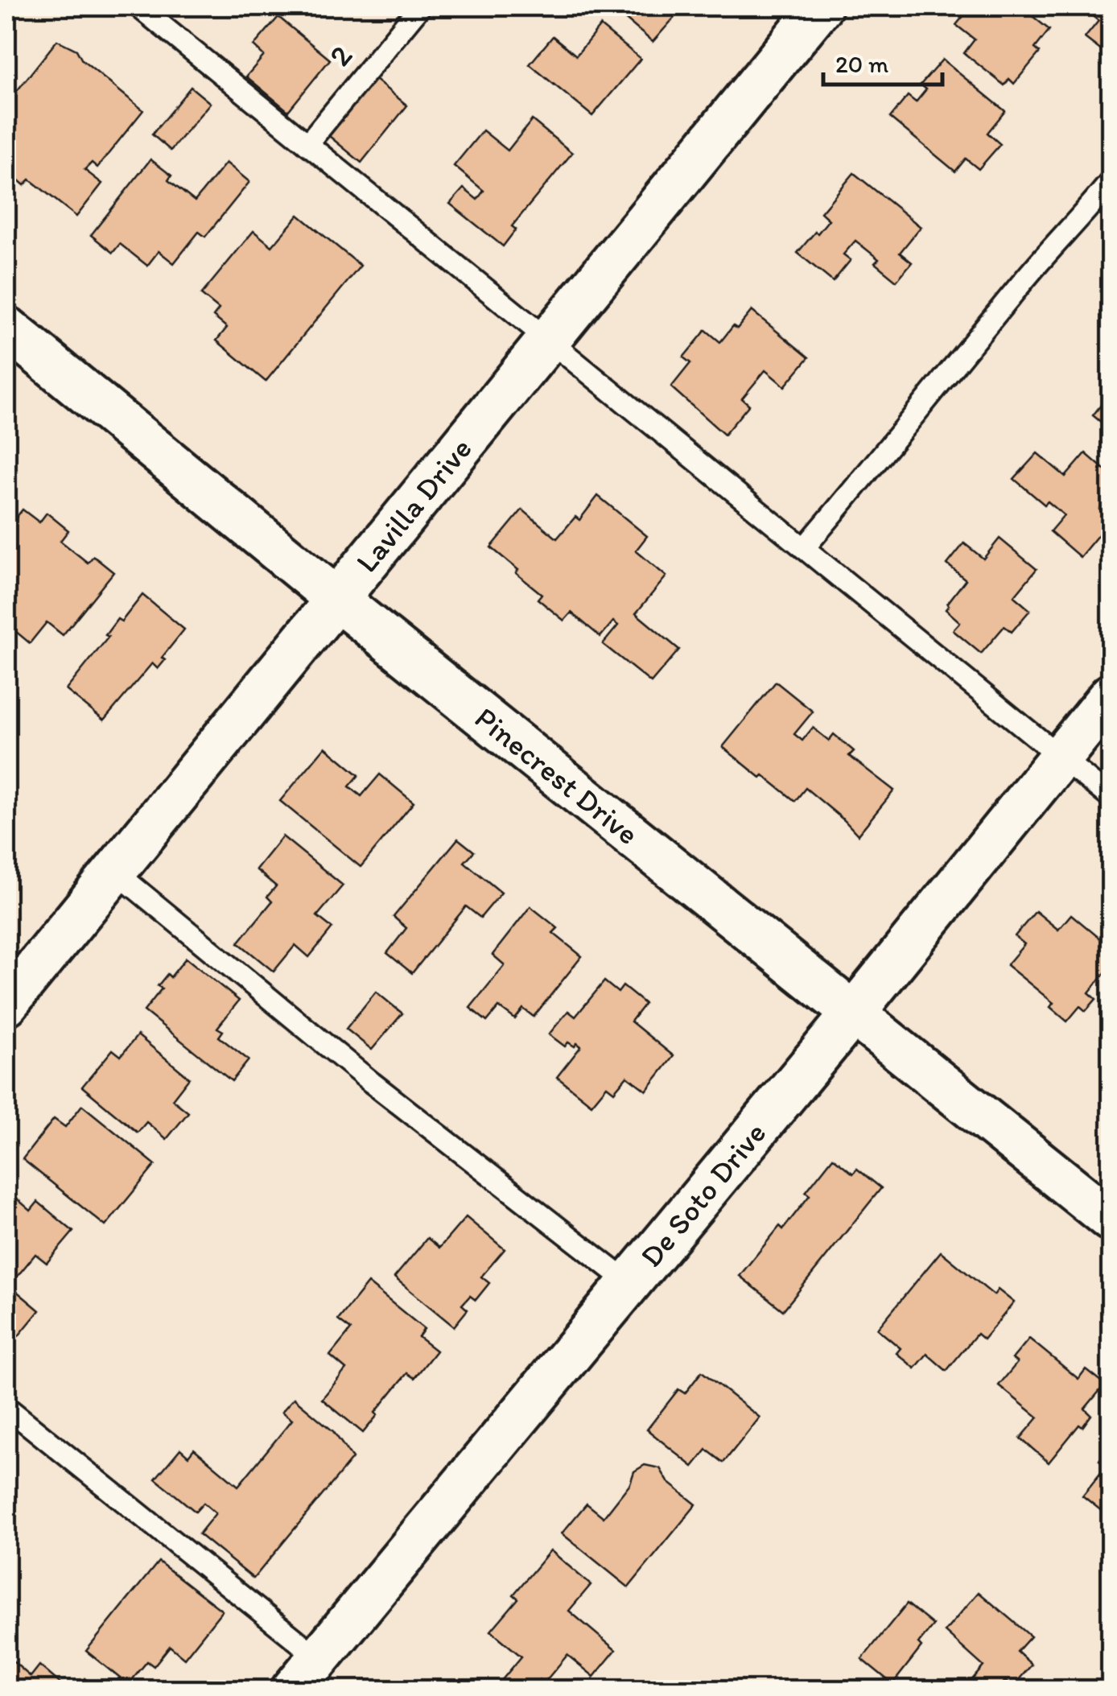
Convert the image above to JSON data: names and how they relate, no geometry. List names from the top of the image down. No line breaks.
{"streets":{"street":["Lavilla Drive","Pinecrest Drive","De Soto Drive"],"lane":["2"]},"crossings":[["Lavilla Drive","Pinecrest Drive"],["Pinecrest Drive","De Soto Drive"]],"scale_bar":"20 m"}
